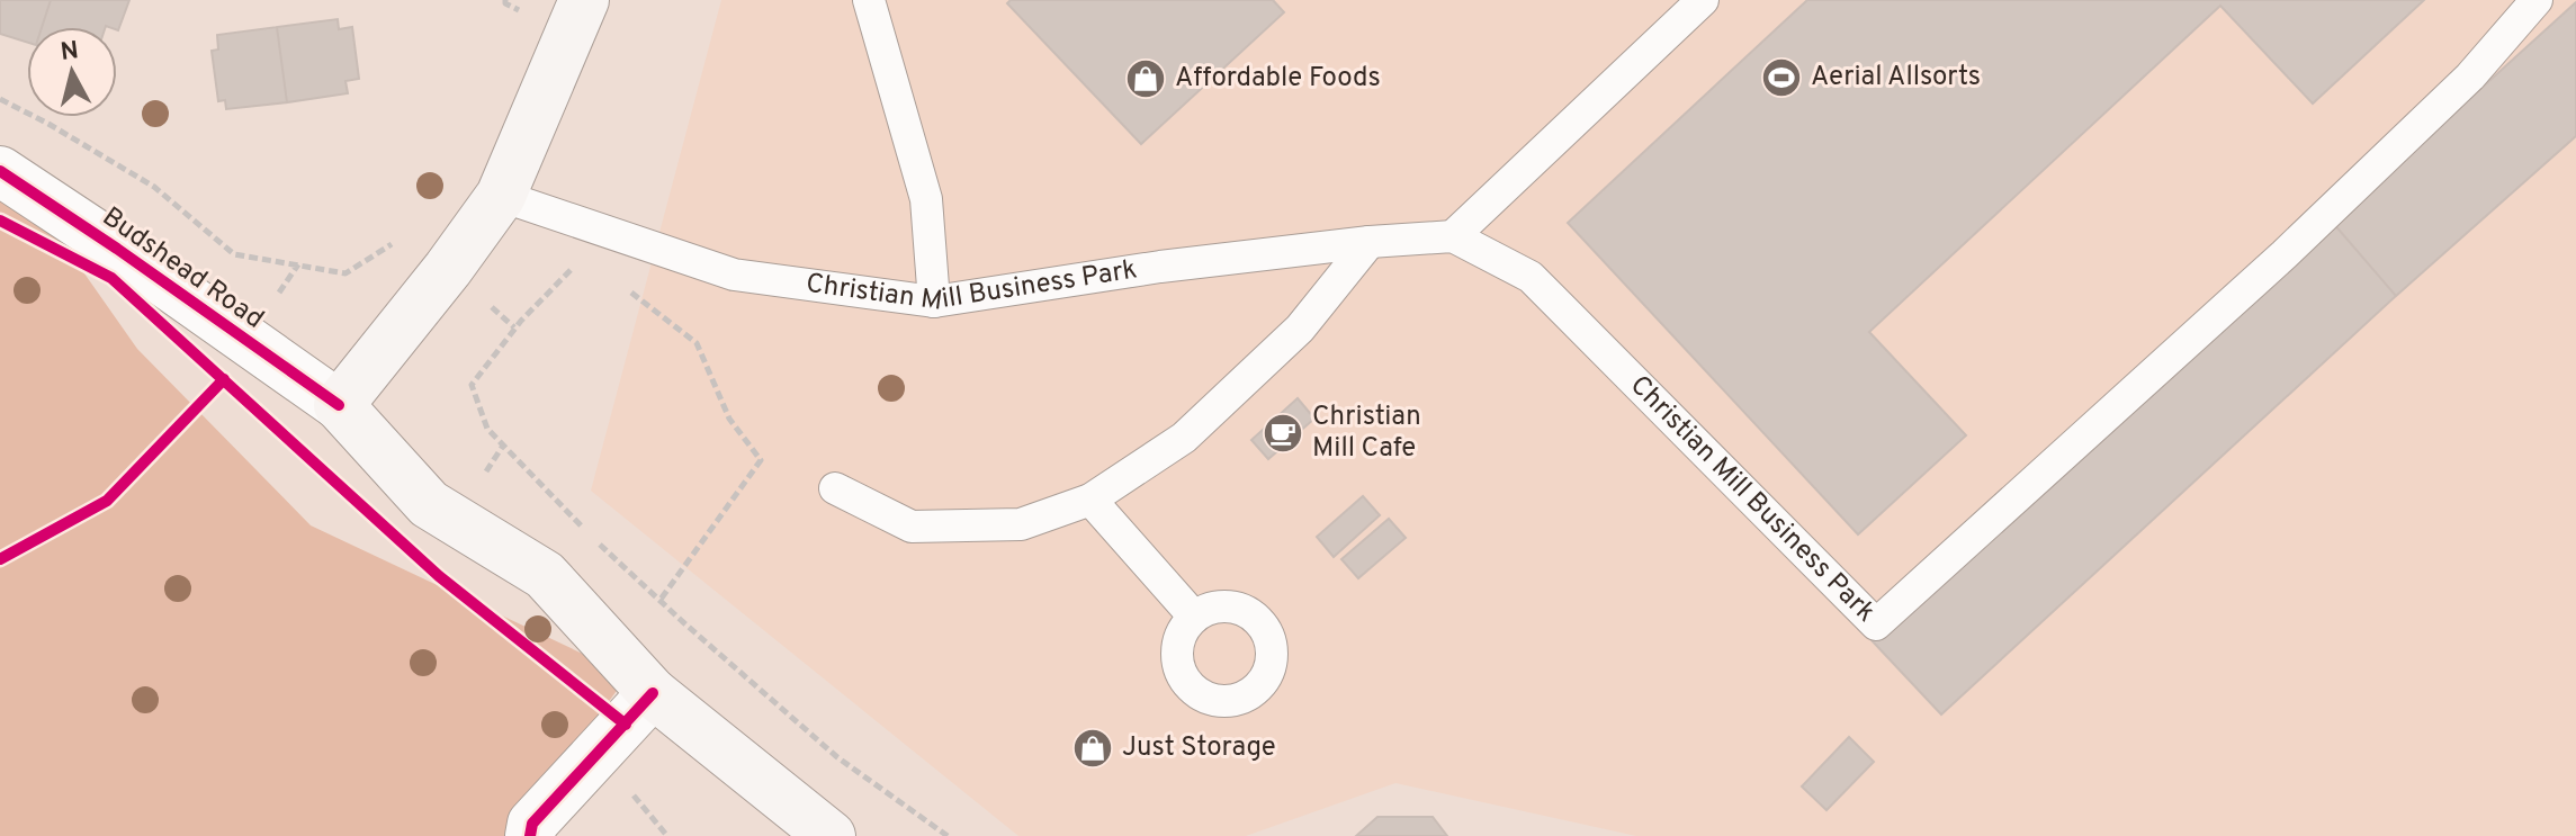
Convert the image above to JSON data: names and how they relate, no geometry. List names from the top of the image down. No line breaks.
{"streets":{"main road":["Budshead Road"],"lane":["Christian Mill Business Park"]},"places":{"sports":["Aerial Allsorts"],"shop":["Affordable Foods","Just Storage"],"cafe":["Christian Mill Cafe"]},"north":"top"}
